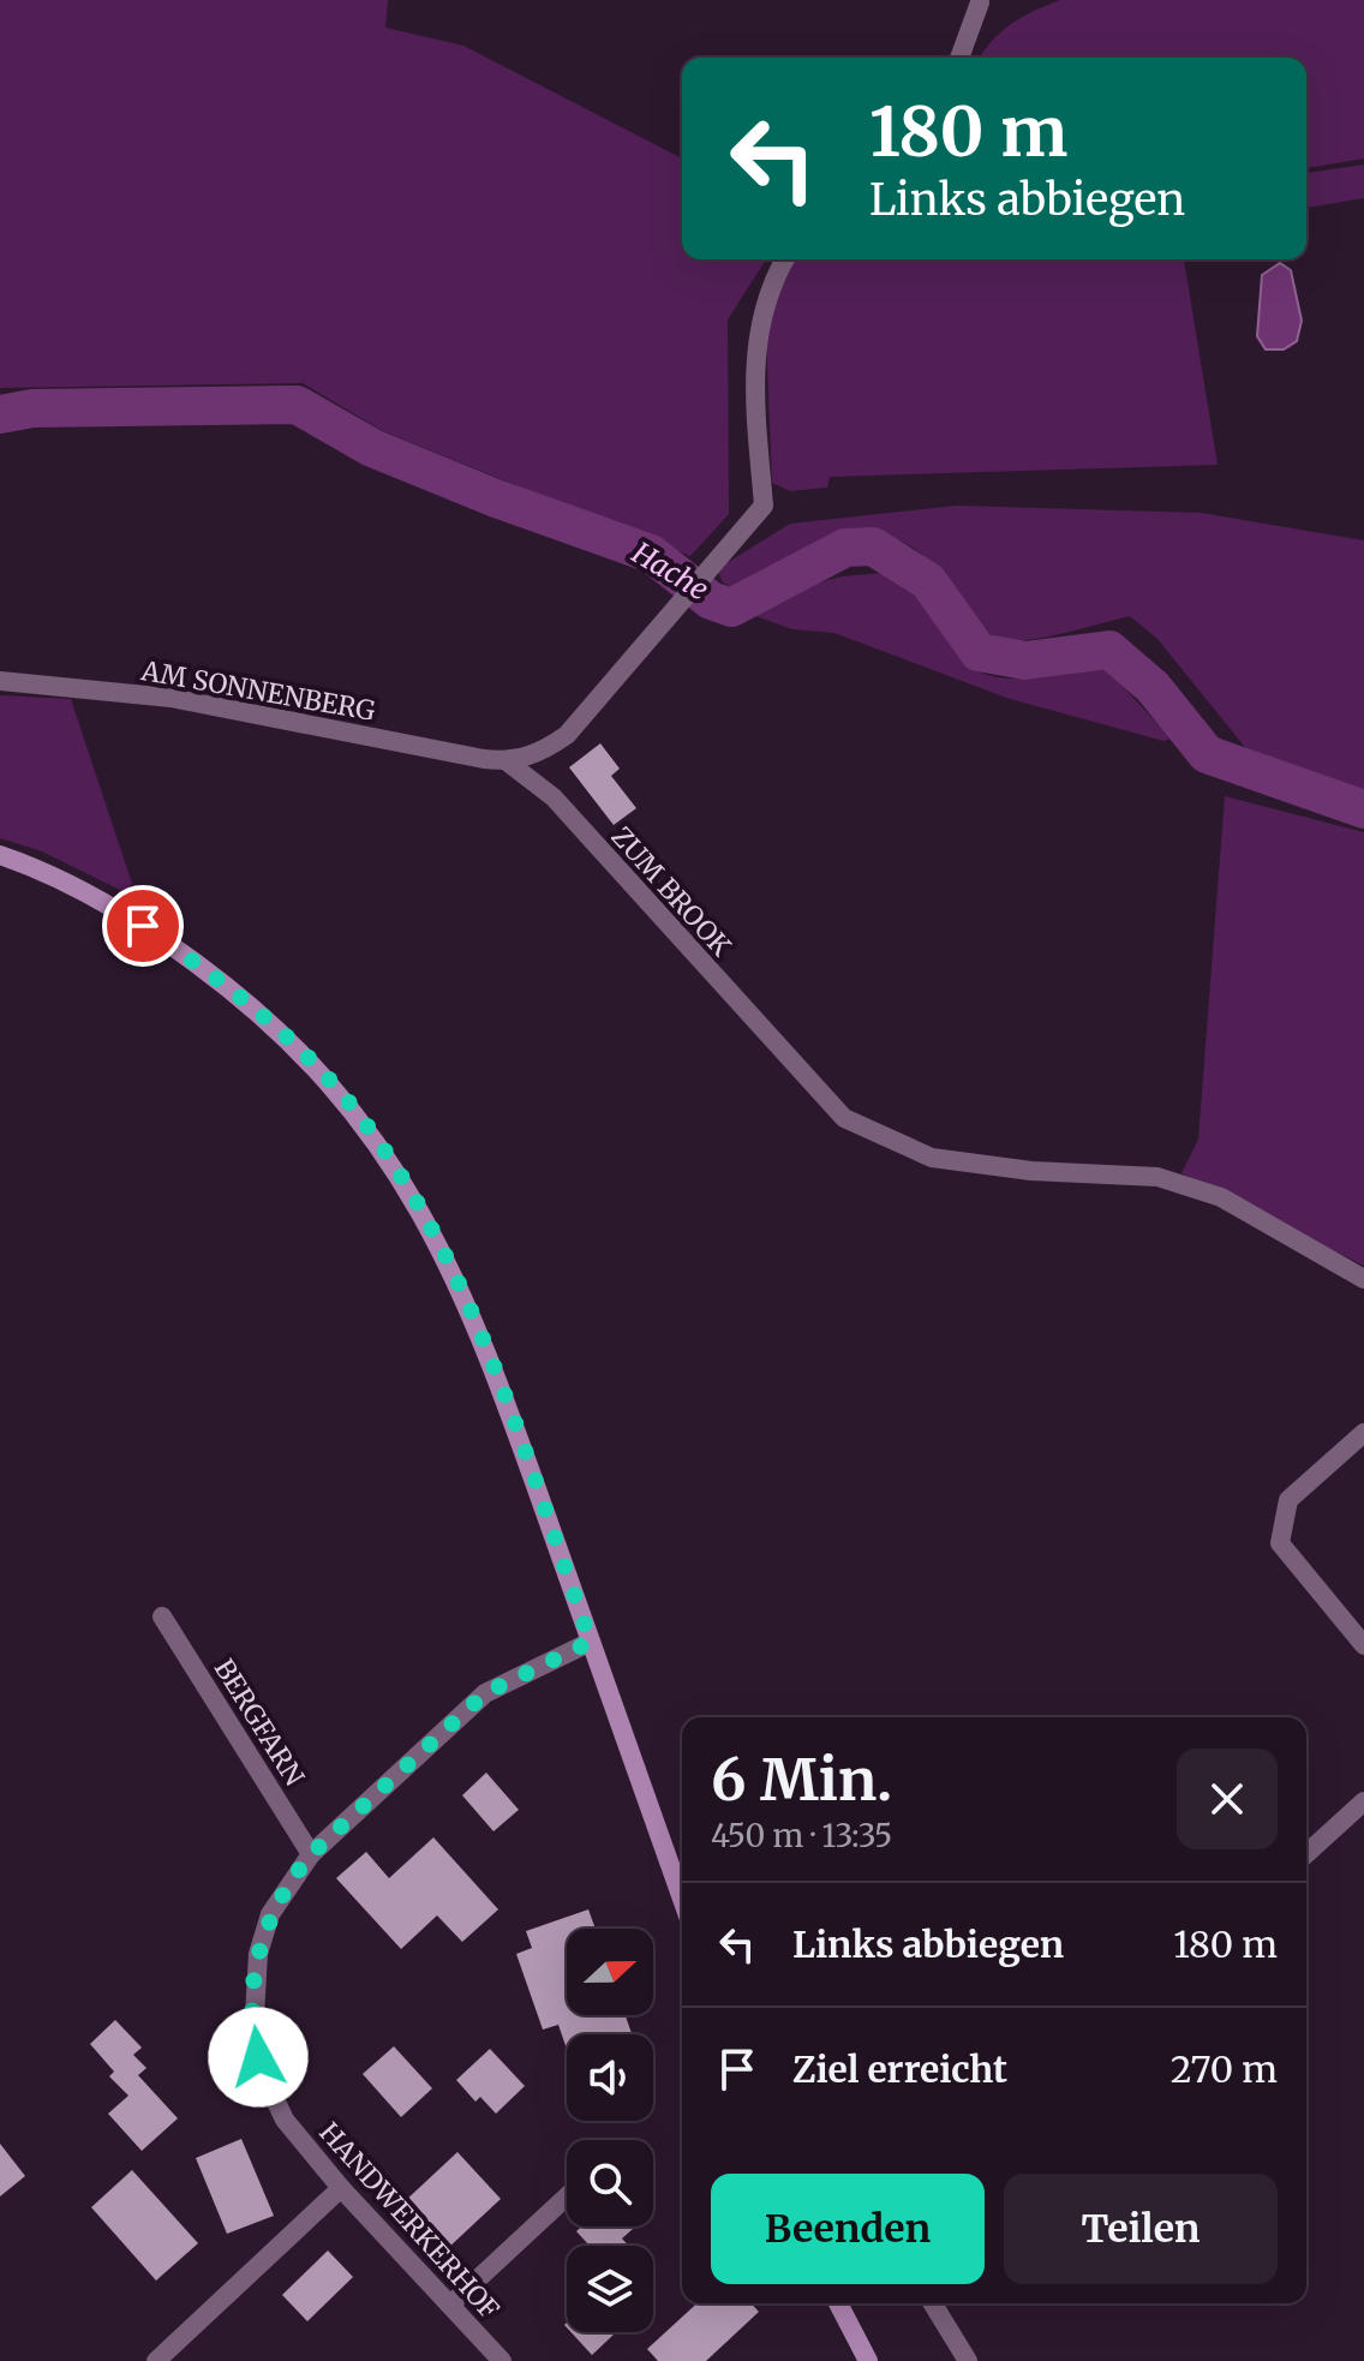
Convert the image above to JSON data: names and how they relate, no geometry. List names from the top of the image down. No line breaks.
{"streets":{"street":["AM SONNENBERG","ZUM BROOK","BERGFARN","HANDWERKERHOF"]},"crossings":[["AM SONNENBERG","ZUM BROOK"],["BERGFARN","HANDWERKERHOF"]],"water":["Hache"],"north":"right","page":{"turn":["180 m","Links abbiegen"],"heading":["6 Min.","450 m · 13:35"],"list":[{"name":"Links abbiegen","value":"180 m"},{"name":"Ziel erreicht","value":"270 m"}],"buttons":["Beenden","Teilen"]}}
